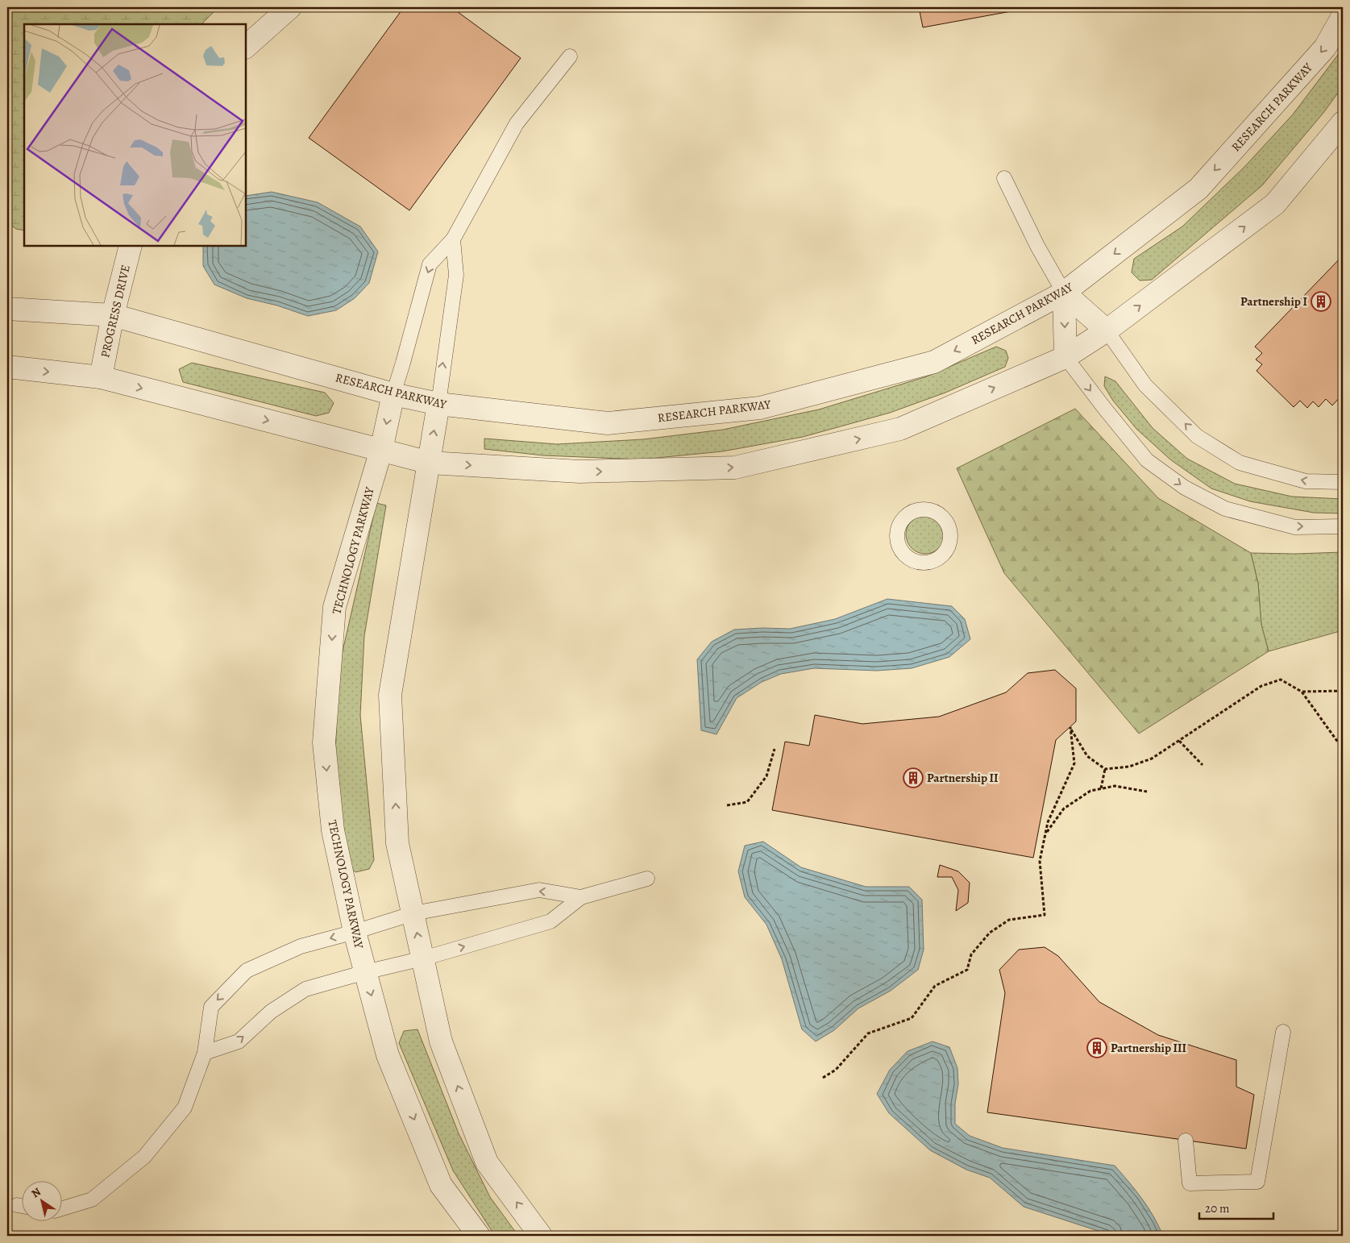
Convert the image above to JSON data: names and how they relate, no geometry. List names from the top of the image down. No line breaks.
{"streets":{"street":["RESEARCH PARKWAY","PROGRESS DRIVE","TECHNOLOGY PARKWAY"]},"crossings":[["RESEARCH PARKWAY","PROGRESS DRIVE"],["RESEARCH PARKWAY","TECHNOLOGY PARKWAY"]],"places":{"building":["Partnership I","Partnership II","Partnership III"]},"scale_bar":"20 m","north":"top left"}
